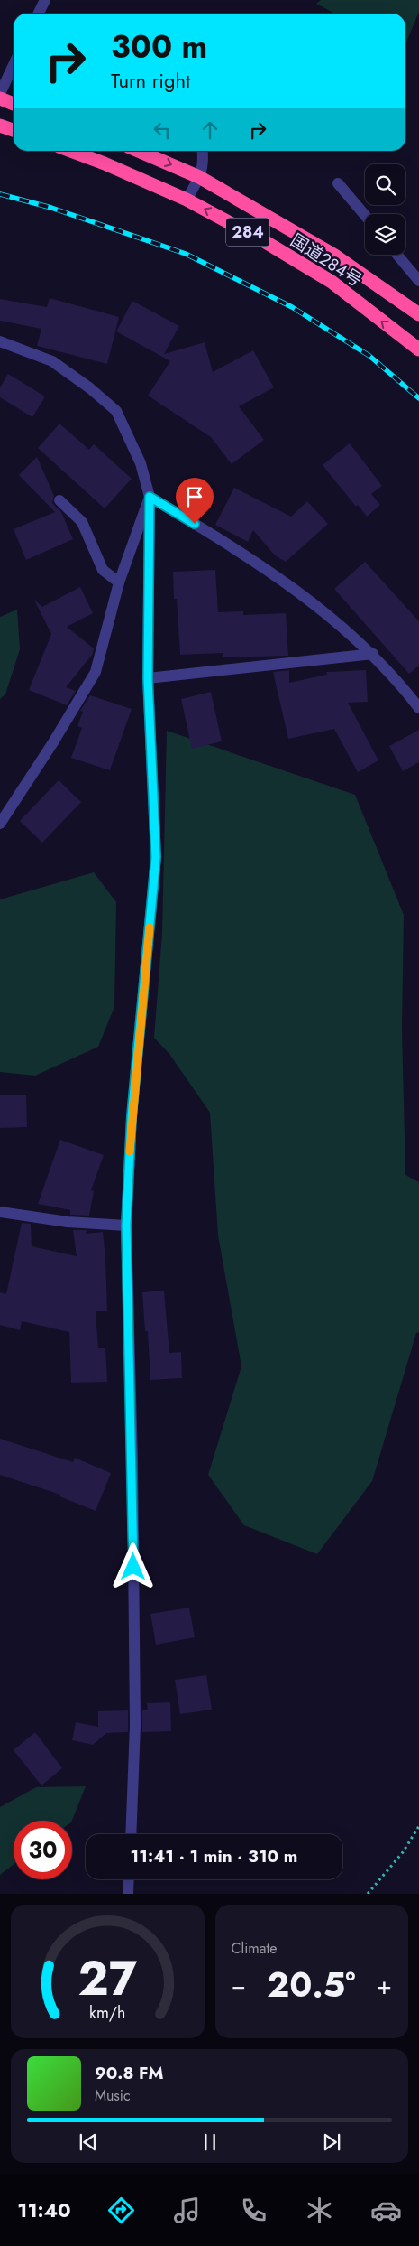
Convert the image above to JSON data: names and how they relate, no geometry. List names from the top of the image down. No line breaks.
{"streets":{"highway":["284","国道284号"]},"page":{"turn":["300 m","Turn right"],"limit":"30","trip":"11:41 · 1 min · 310 m","tile":"Climate","heat":["−","20.5°","+"],"song":["90.8 FM","Music"],"tabs":"11:40","gauge":["27","km/h"]}}
